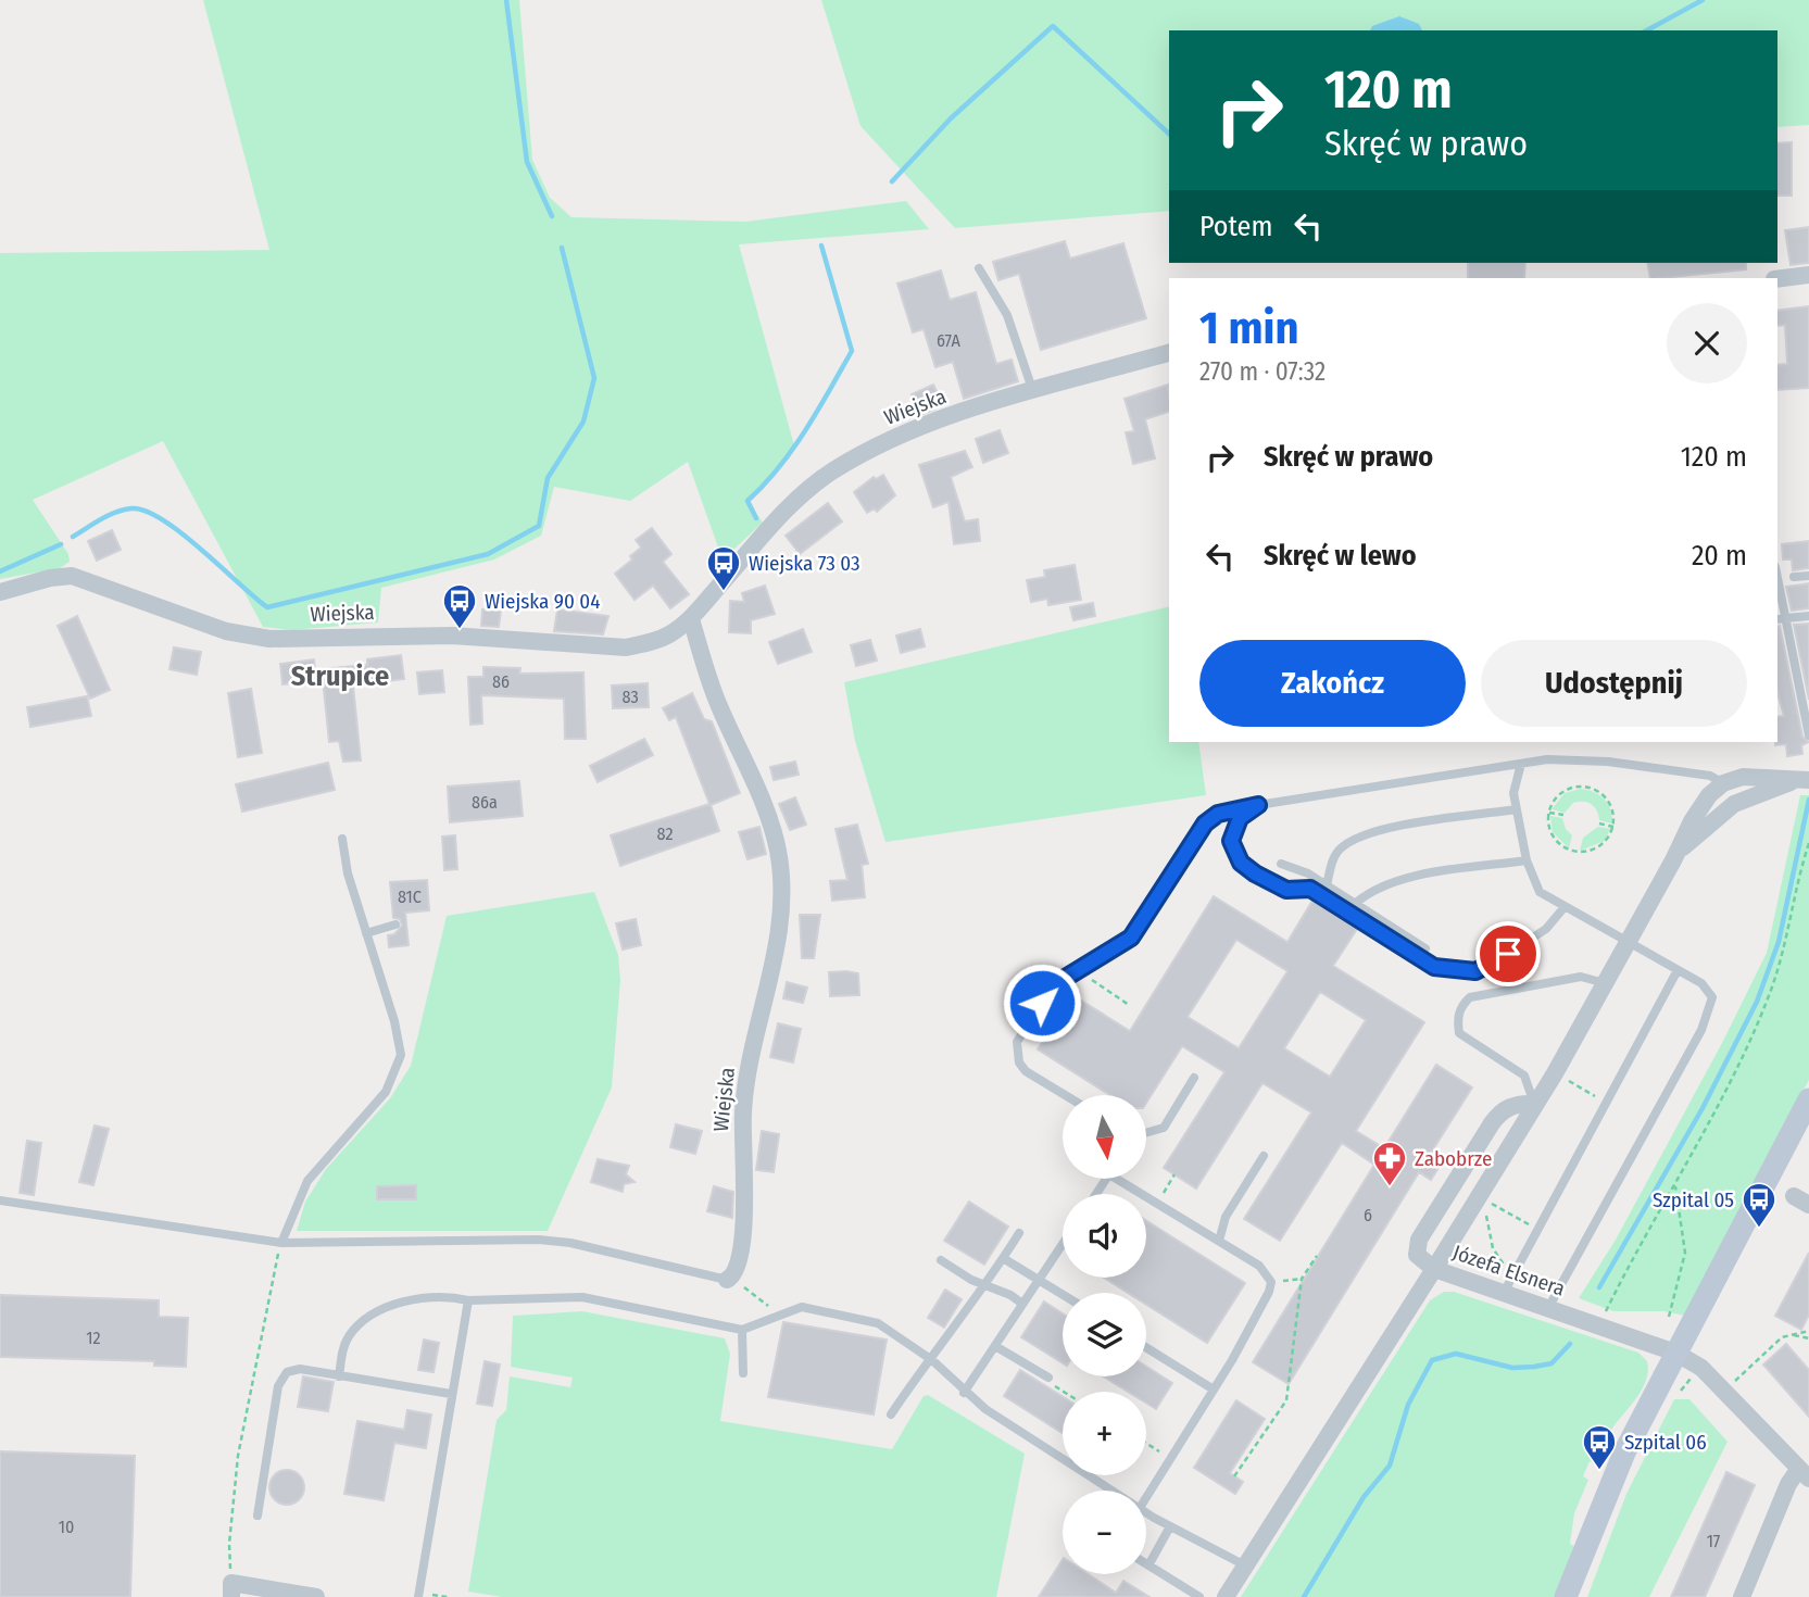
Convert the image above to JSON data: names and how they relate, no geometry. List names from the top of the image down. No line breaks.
{"streets":{"street":["Wiejska","Józefa Elsnera"]},"districts":["Strupice"],"places":{"bus stop":["Wiejska 73 03","Wiejska 90 04","Szpital 05","Szpital 06"],"pharmacy":["Zabobrze"]},"house_numbers":["67A","86","83","86a","82","81C","6","12","10","17"],"north":"bottom","page":{"turn":["120 m","Skręć w prawo"],"then":"Potem","heading":["1 min","270 m · 07:32"],"list":[{"name":"Skręć w prawo","value":"120 m"},{"name":"Skręć w lewo","value":"20 m"}],"buttons":["Zakończ","Udostępnij"],"map_buttons":["+","−"]}}
